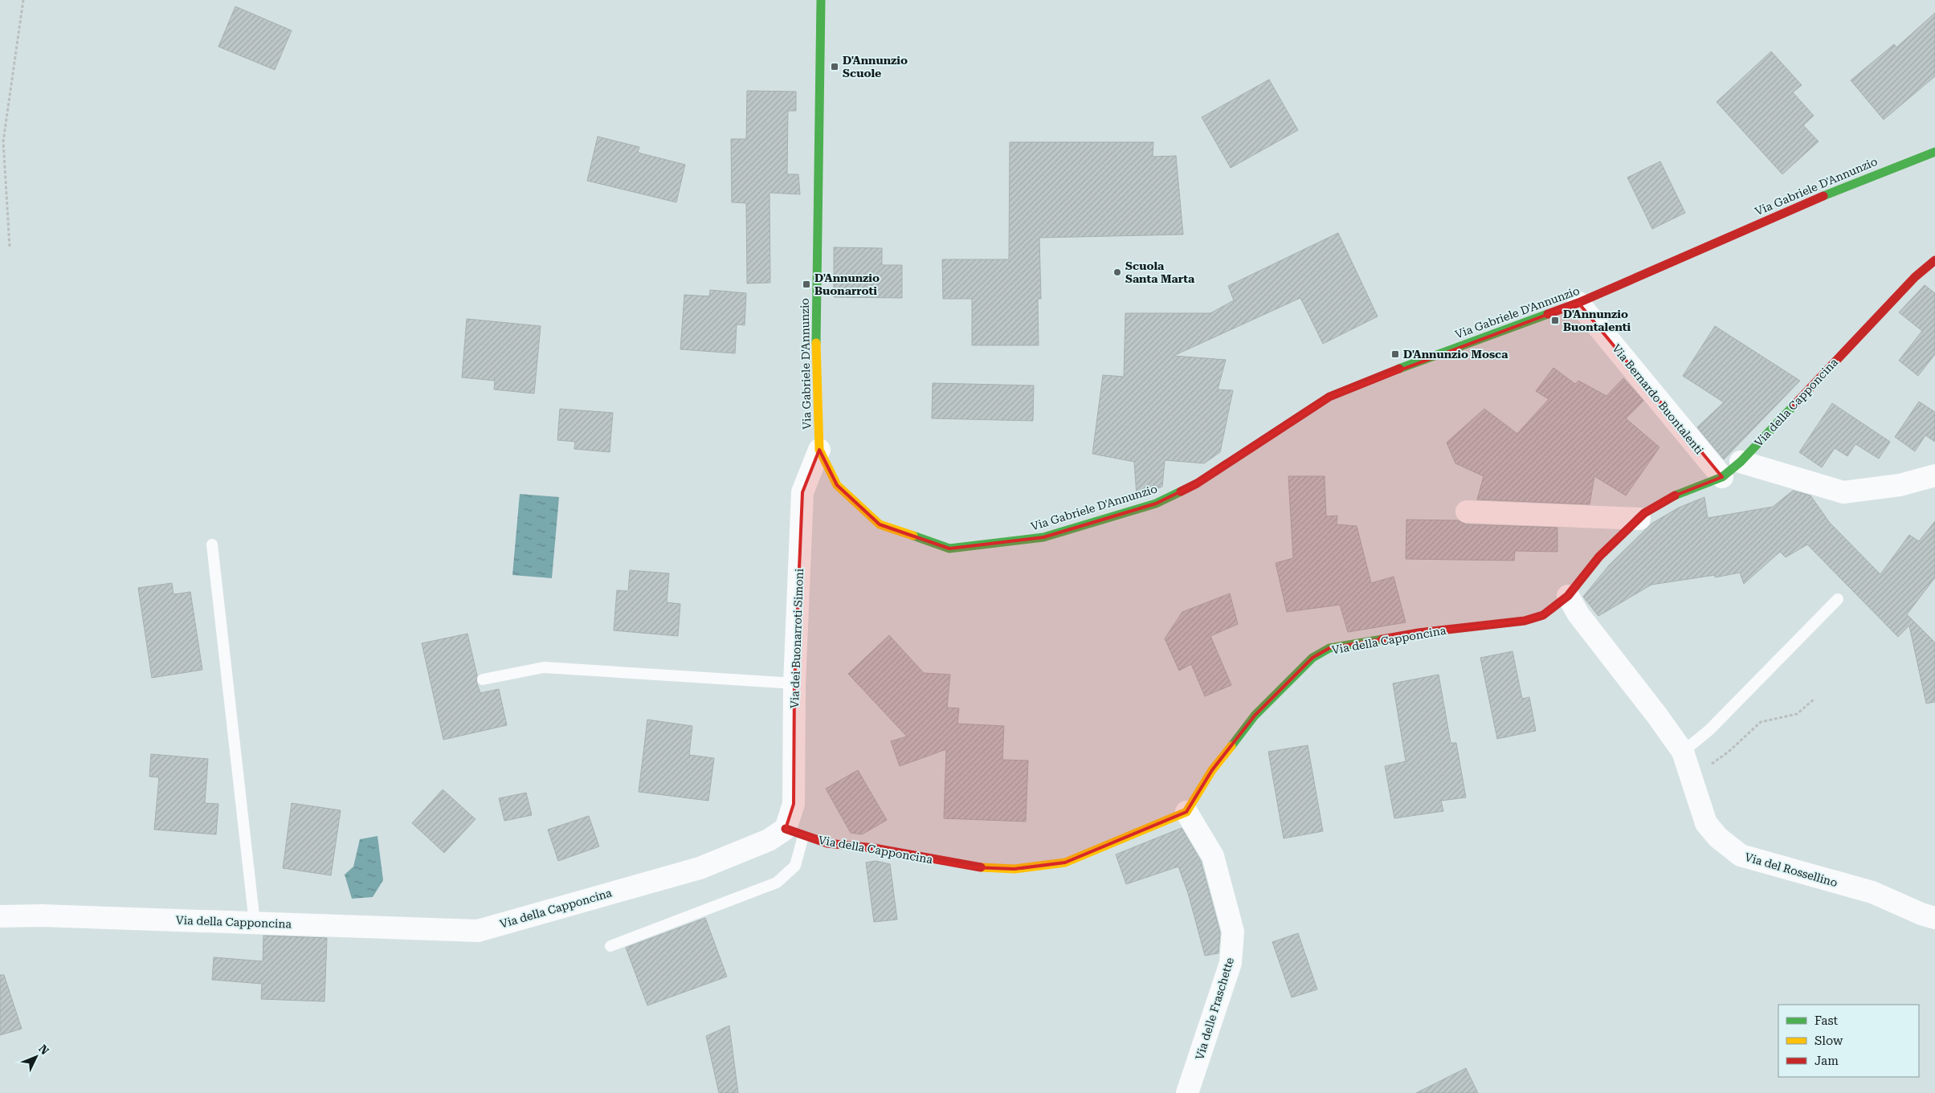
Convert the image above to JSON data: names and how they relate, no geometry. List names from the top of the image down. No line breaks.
{"streets":{"street":["Via Gabriele D'Annunzio","Via Bernardo Buontalenti","Via della Capponcina","Via dei Buonarroti Simoni","Via del Rossellino","Via delle Fraschette"]},"crossings":[["Via Gabriele D'Annunzio","Via Bernardo Buontalenti"],["Via Gabriele D'Annunzio","Via dei Buonarroti Simoni"],["Via Bernardo Buontalenti","Via della Capponcina"],["Via della Capponcina","Via dei Buonarroti Simoni"],["Via della Capponcina","Via del Rossellino"],["Via della Capponcina","Via delle Fraschette"]],"places":{"transit":["D'Annunzio Scuole","D'Annunzio Buonarroti","D'Annunzio Buontalenti","D'Annunzio Mosca"],"other":["Scuola Santa Marta"]},"legend":["Fast","Slow","Jam"],"north":"top right"}
